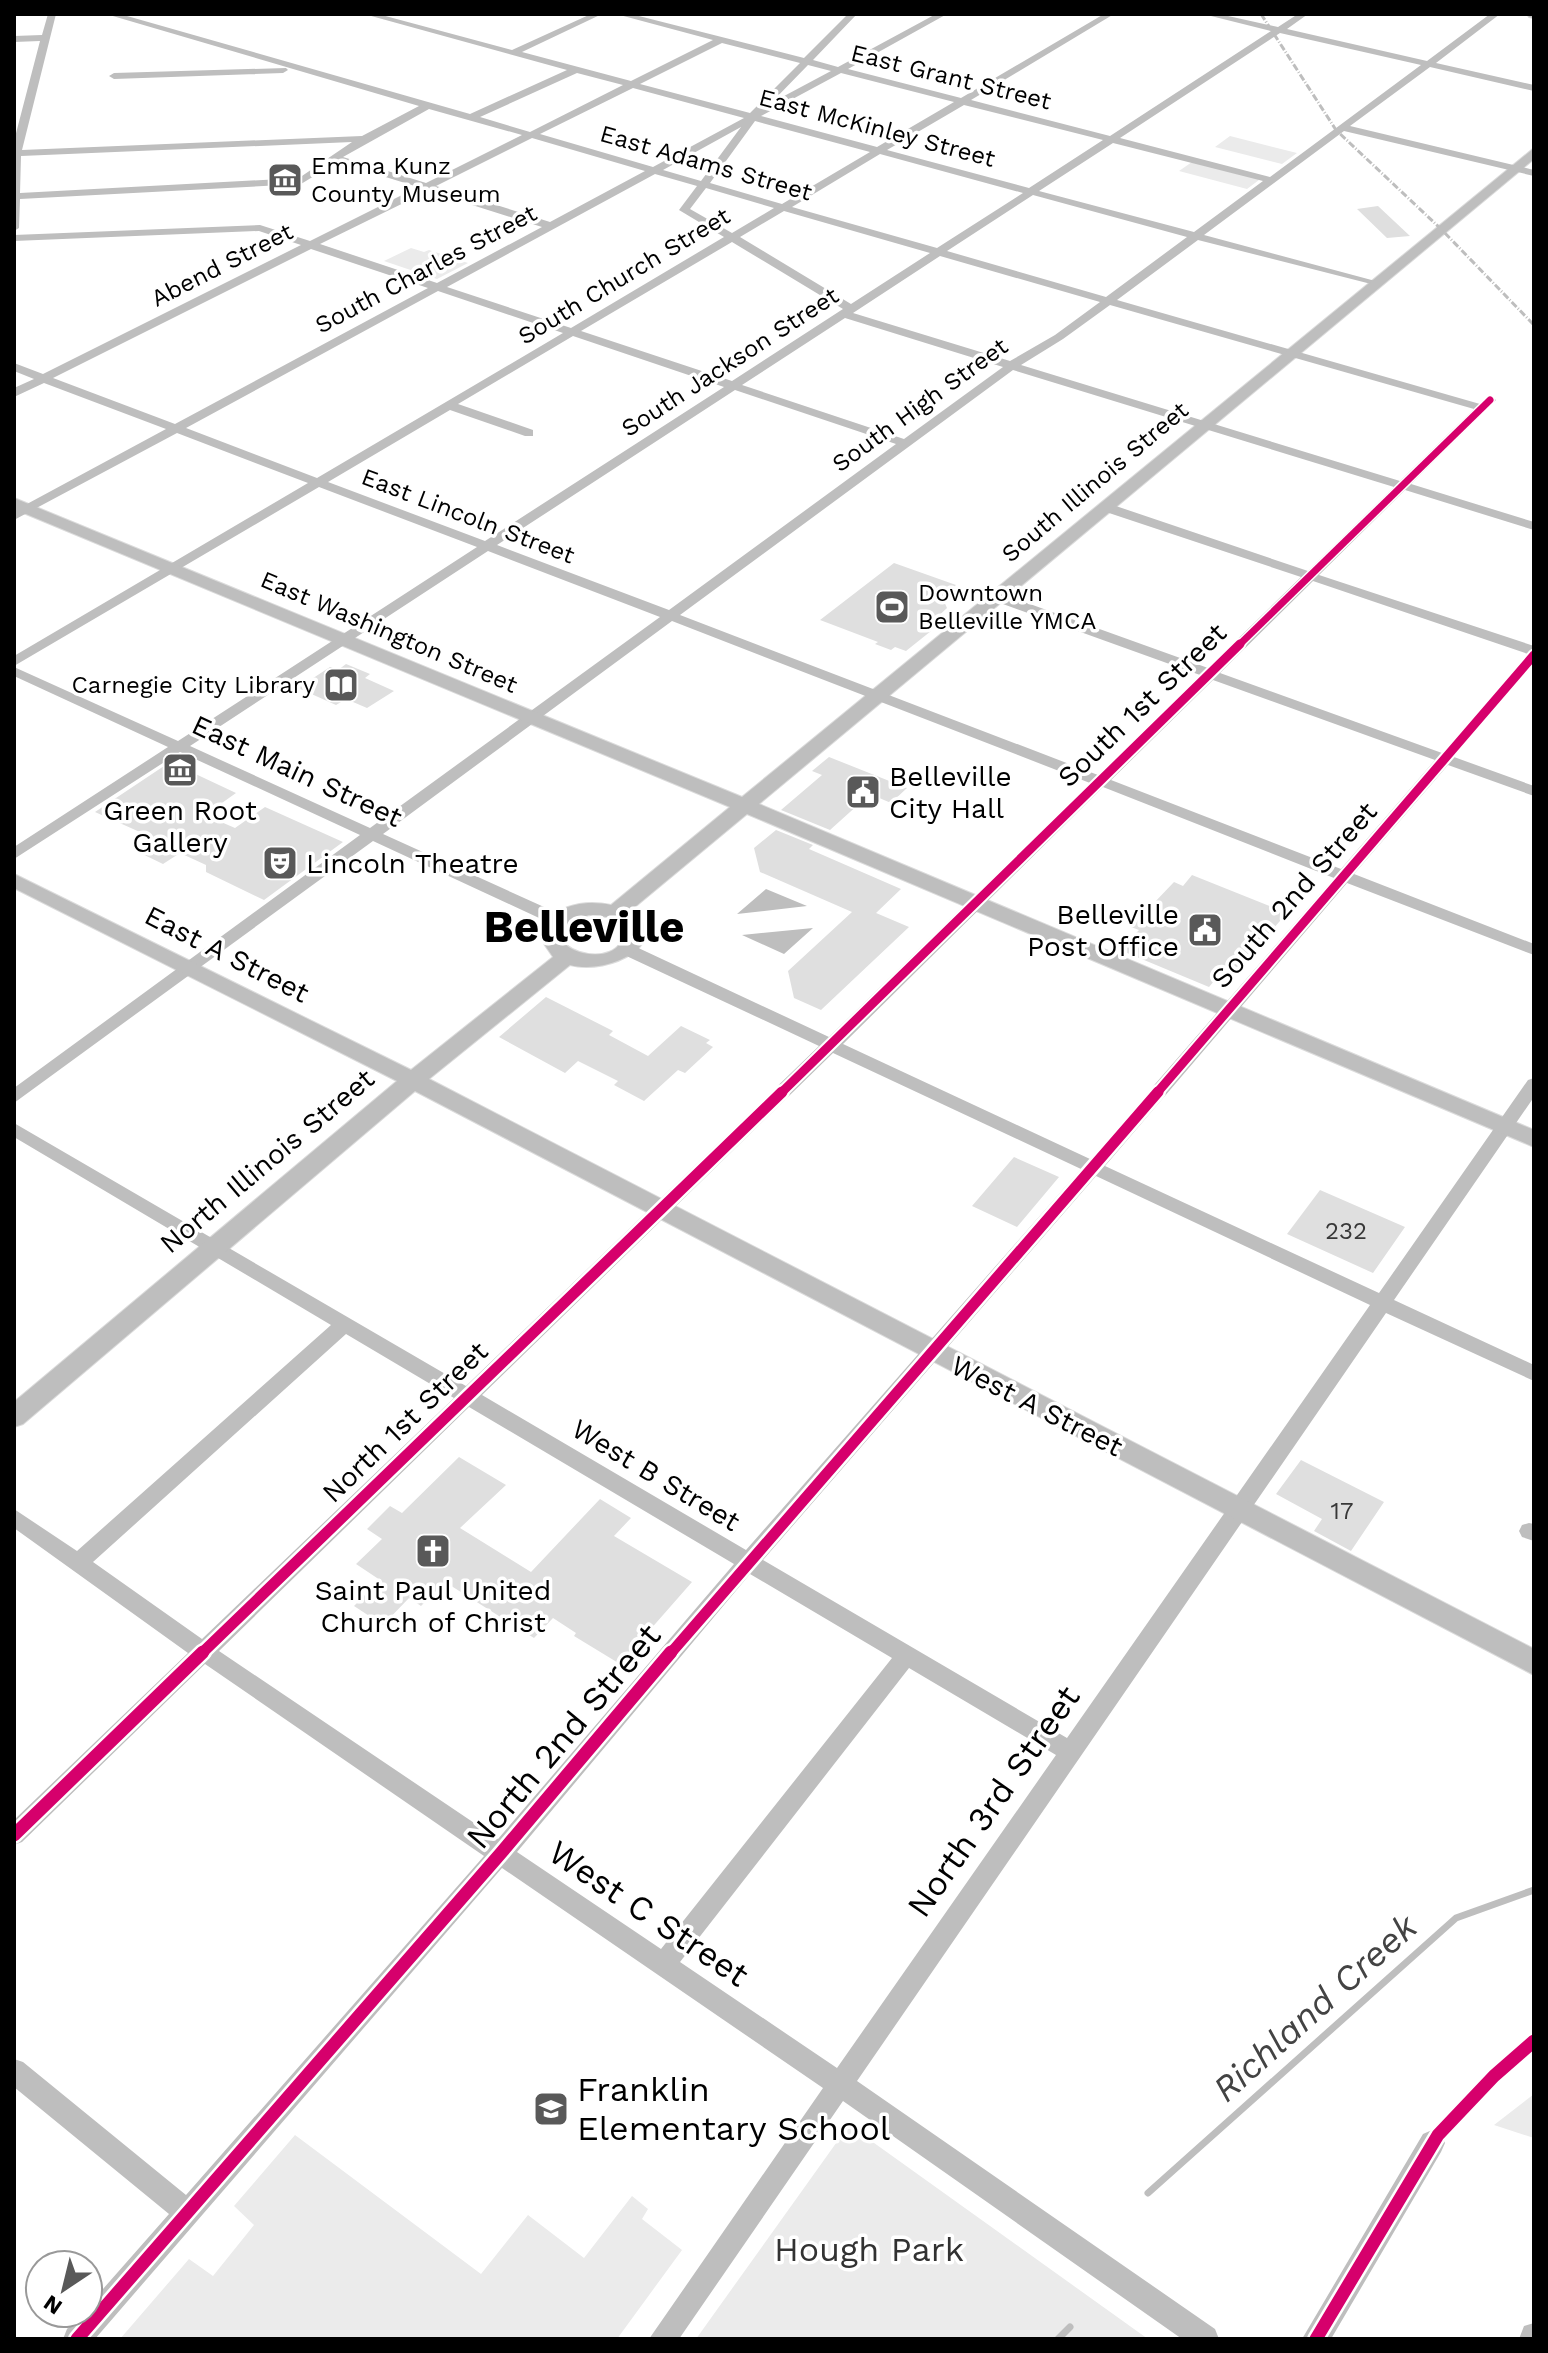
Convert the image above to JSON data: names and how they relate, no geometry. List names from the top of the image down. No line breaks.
{"streets":{"main road":["South Illinois Street","East Washington Street","East A Street","North Illinois Street","West A Street"],"street":["East Grant Street","East McKinley Street","East Adams Street","Abend Street","South Charles Street","South Church Street","South Jackson Street","South High Street","East Lincoln Street","South 1st Street","East Main Street","South 2nd Street","North 1st Street","West B Street","North 2nd Street","North 3rd Street","West C Street"]},"crossings":[["East Grant Street","Abend Street"],["East Grant Street","South Charles Street"],["East Grant Street","South Church Street"],["East Grant Street","South Jackson Street"],["East Grant Street","South High Street"],["East McKinley Street","Abend Street"],["East McKinley Street","South Charles Street"],["East McKinley Street","South Church Street"],["East McKinley Street","South Jackson Street"],["East McKinley Street","South High Street"],["East McKinley Street","South Illinois Street"],["East Adams Street","Abend Street"],["East Adams Street","South Charles Street"],["East Adams Street","South Church Street"],["East Adams Street","South Jackson Street"],["East Adams Street","South High Street"],["East Adams Street","South Illinois Street"],["East Adams Street","South 1st Street"],["Abend Street","East Lincoln Street"],["South Charles Street","East Lincoln Street"],["South Charles Street","East Washington Street"],["South Church Street","East Lincoln Street"],["South Church Street","East Washington Street"],["South Jackson Street","East Lincoln Street"],["South Jackson Street","East Washington Street"],["South Jackson Street","East Main Street"],["South High Street","East Lincoln Street"],["South High Street","East Washington Street"],["South High Street","East Main Street"],["South High Street","East A Street"],["South Illinois Street","East Lincoln Street"],["South Illinois Street","East Washington Street"],["South Illinois Street","East Main Street"],["South Illinois Street","North Illinois Street"],["East Lincoln Street","South 1st Street"],["East Lincoln Street","South 2nd Street"],["East Washington Street","South 1st Street"],["East Washington Street","South 2nd Street"],["East Washington Street","North 3rd Street"],["South 1st Street","North 1st Street"],["East Main Street","North Illinois Street"],["South 2nd Street","North 2nd Street"],["East A Street","North Illinois Street"],["East A Street","West A Street"],["North Illinois Street","West A Street"],["North Illinois Street","West B Street"],["West A Street","North 1st Street"],["West A Street","North 2nd Street"],["West A Street","North 3rd Street"],["North 1st Street","West B Street"],["North 1st Street","West C Street"],["West B Street","North 2nd Street"],["West B Street","North 3rd Street"],["North 2nd Street","West C Street"],["North 3rd Street","West C Street"]],"districts":["Belleville"],"water":["Richland Creek"],"parks":["Hough Park"],"places":{"museum":["Emma Kunz County Museum","Green Root Gallery"],"sports":["Downtown Belleville YMCA"],"library":["Carnegie City Library"],"public building":["Belleville City Hall","Belleville Post Office"],"theatre":["Lincoln Theatre"],"church":["Saint Paul United Church of Christ"],"school or university":["Franklin Elementary School"]},"house_numbers":["232","17"],"north":"bottom left"}
